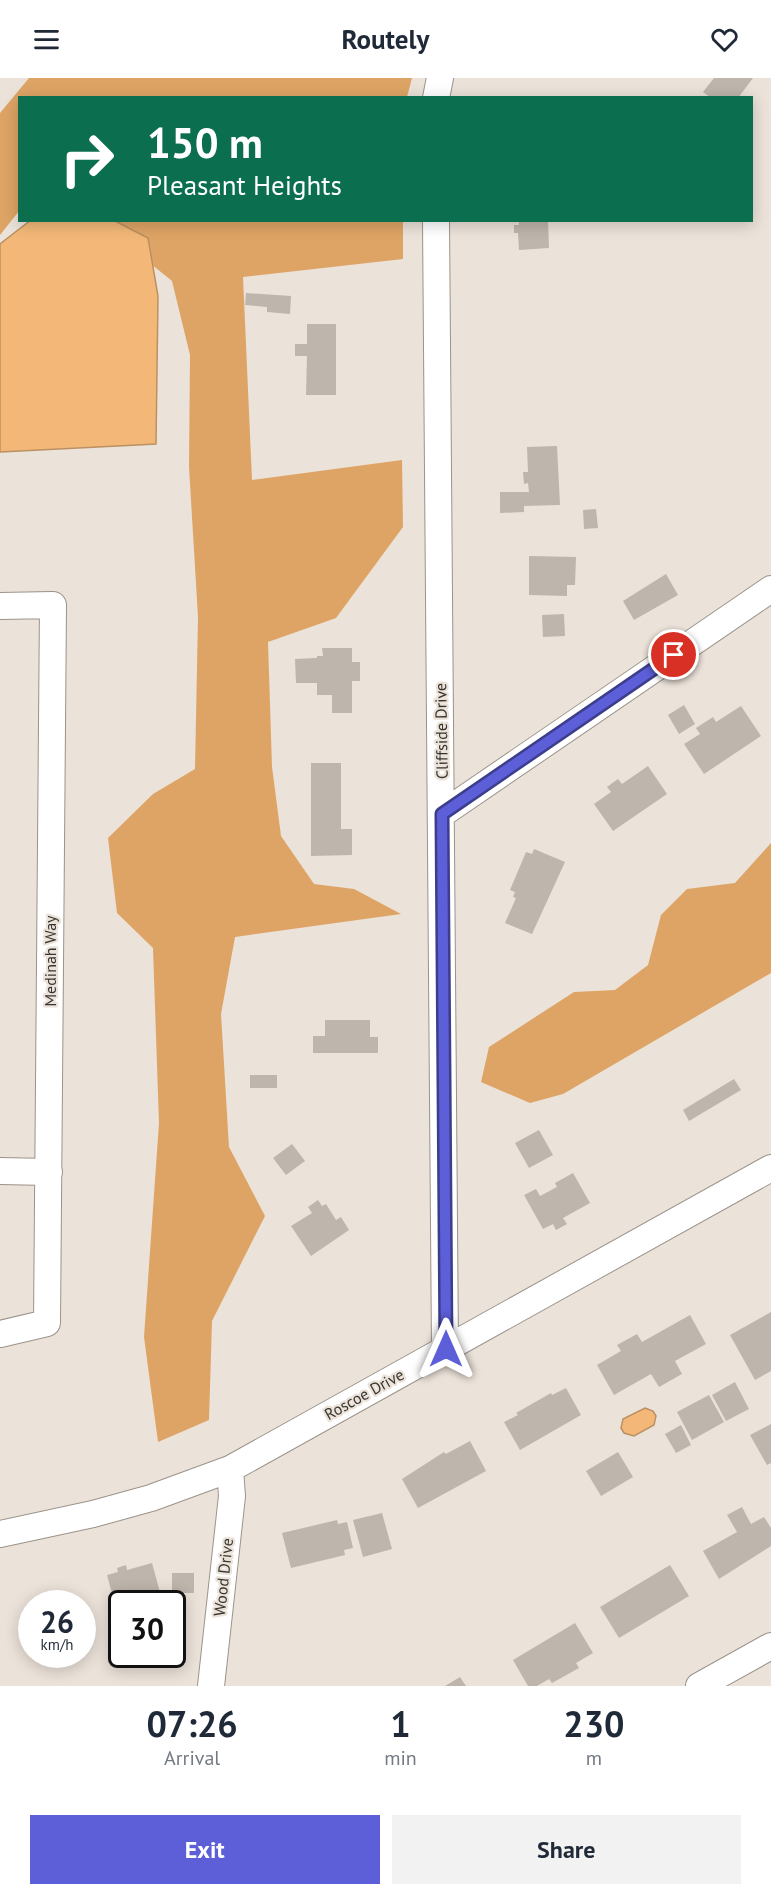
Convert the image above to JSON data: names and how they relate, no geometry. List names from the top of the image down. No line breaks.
{"streets":{"street":["Cliffside Drive","Medinah Way","Roscoe Drive","Wood Drive"]},"crossings":[["Cliffside Drive","Roscoe Drive"],["Roscoe Drive","Wood Drive"]],"page":{"header":"Routely","turn":["150 m","Pleasant Heights"],"speed":"26 km/h","limit":"30","eta":["07:26","Arrival","1","min","230","m"],"buttons":["Exit","Share"]}}
